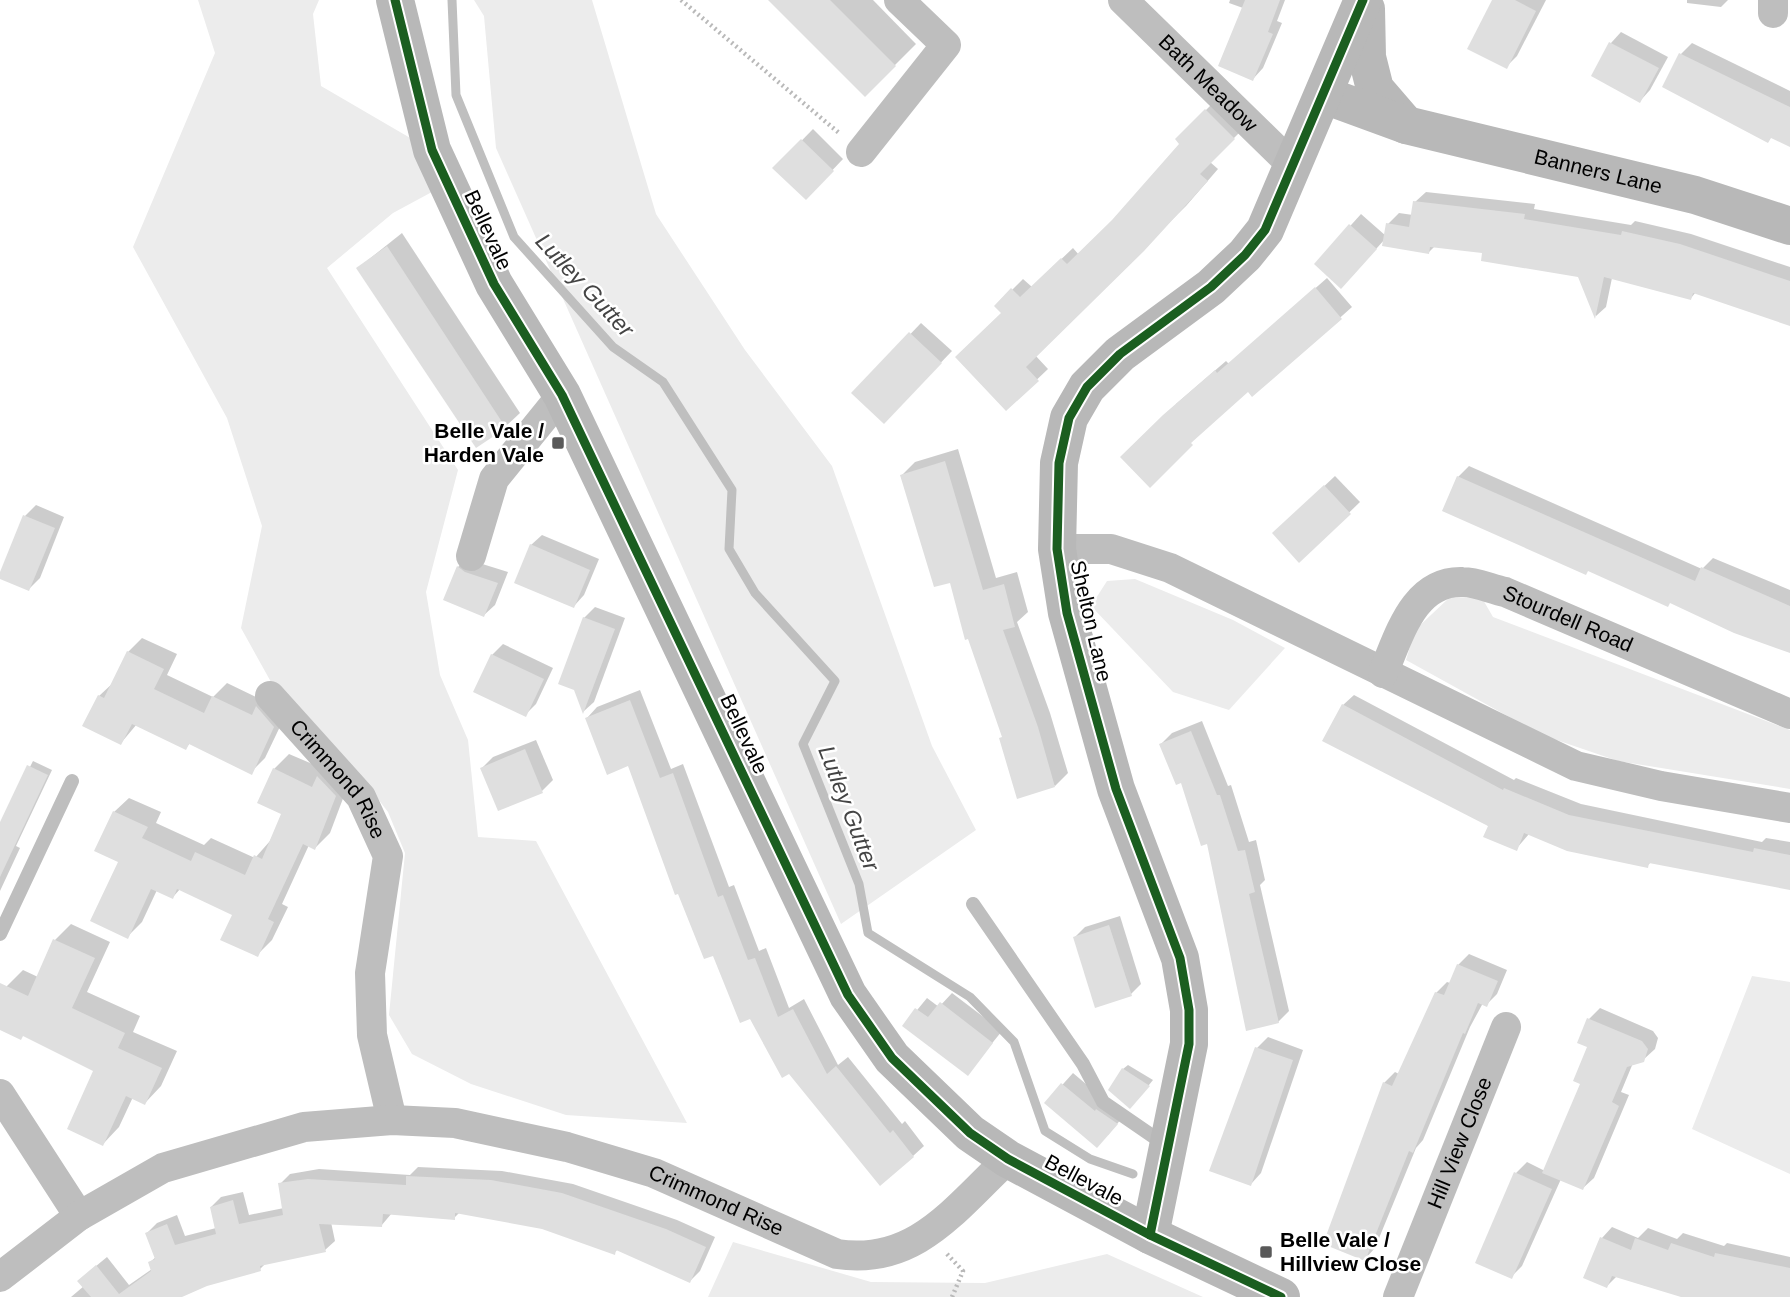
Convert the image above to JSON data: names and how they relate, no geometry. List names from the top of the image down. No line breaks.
{"streets":{"street":["Bath Meadow","Banners Lane","Bellevale","Shelton Lane","Stourdell Road","Crimmond Rise","Hill View Close"]},"crossings":[["Bath Meadow","Shelton Lane"],["Banners Lane","Shelton Lane"],["Bellevale","Shelton Lane"],["Bellevale","Crimmond Rise"]],"water":["Lutley Gutter"],"places":{"transit":["Belle Vale / Harden Vale","Belle Vale / Hillview Close"]}}
